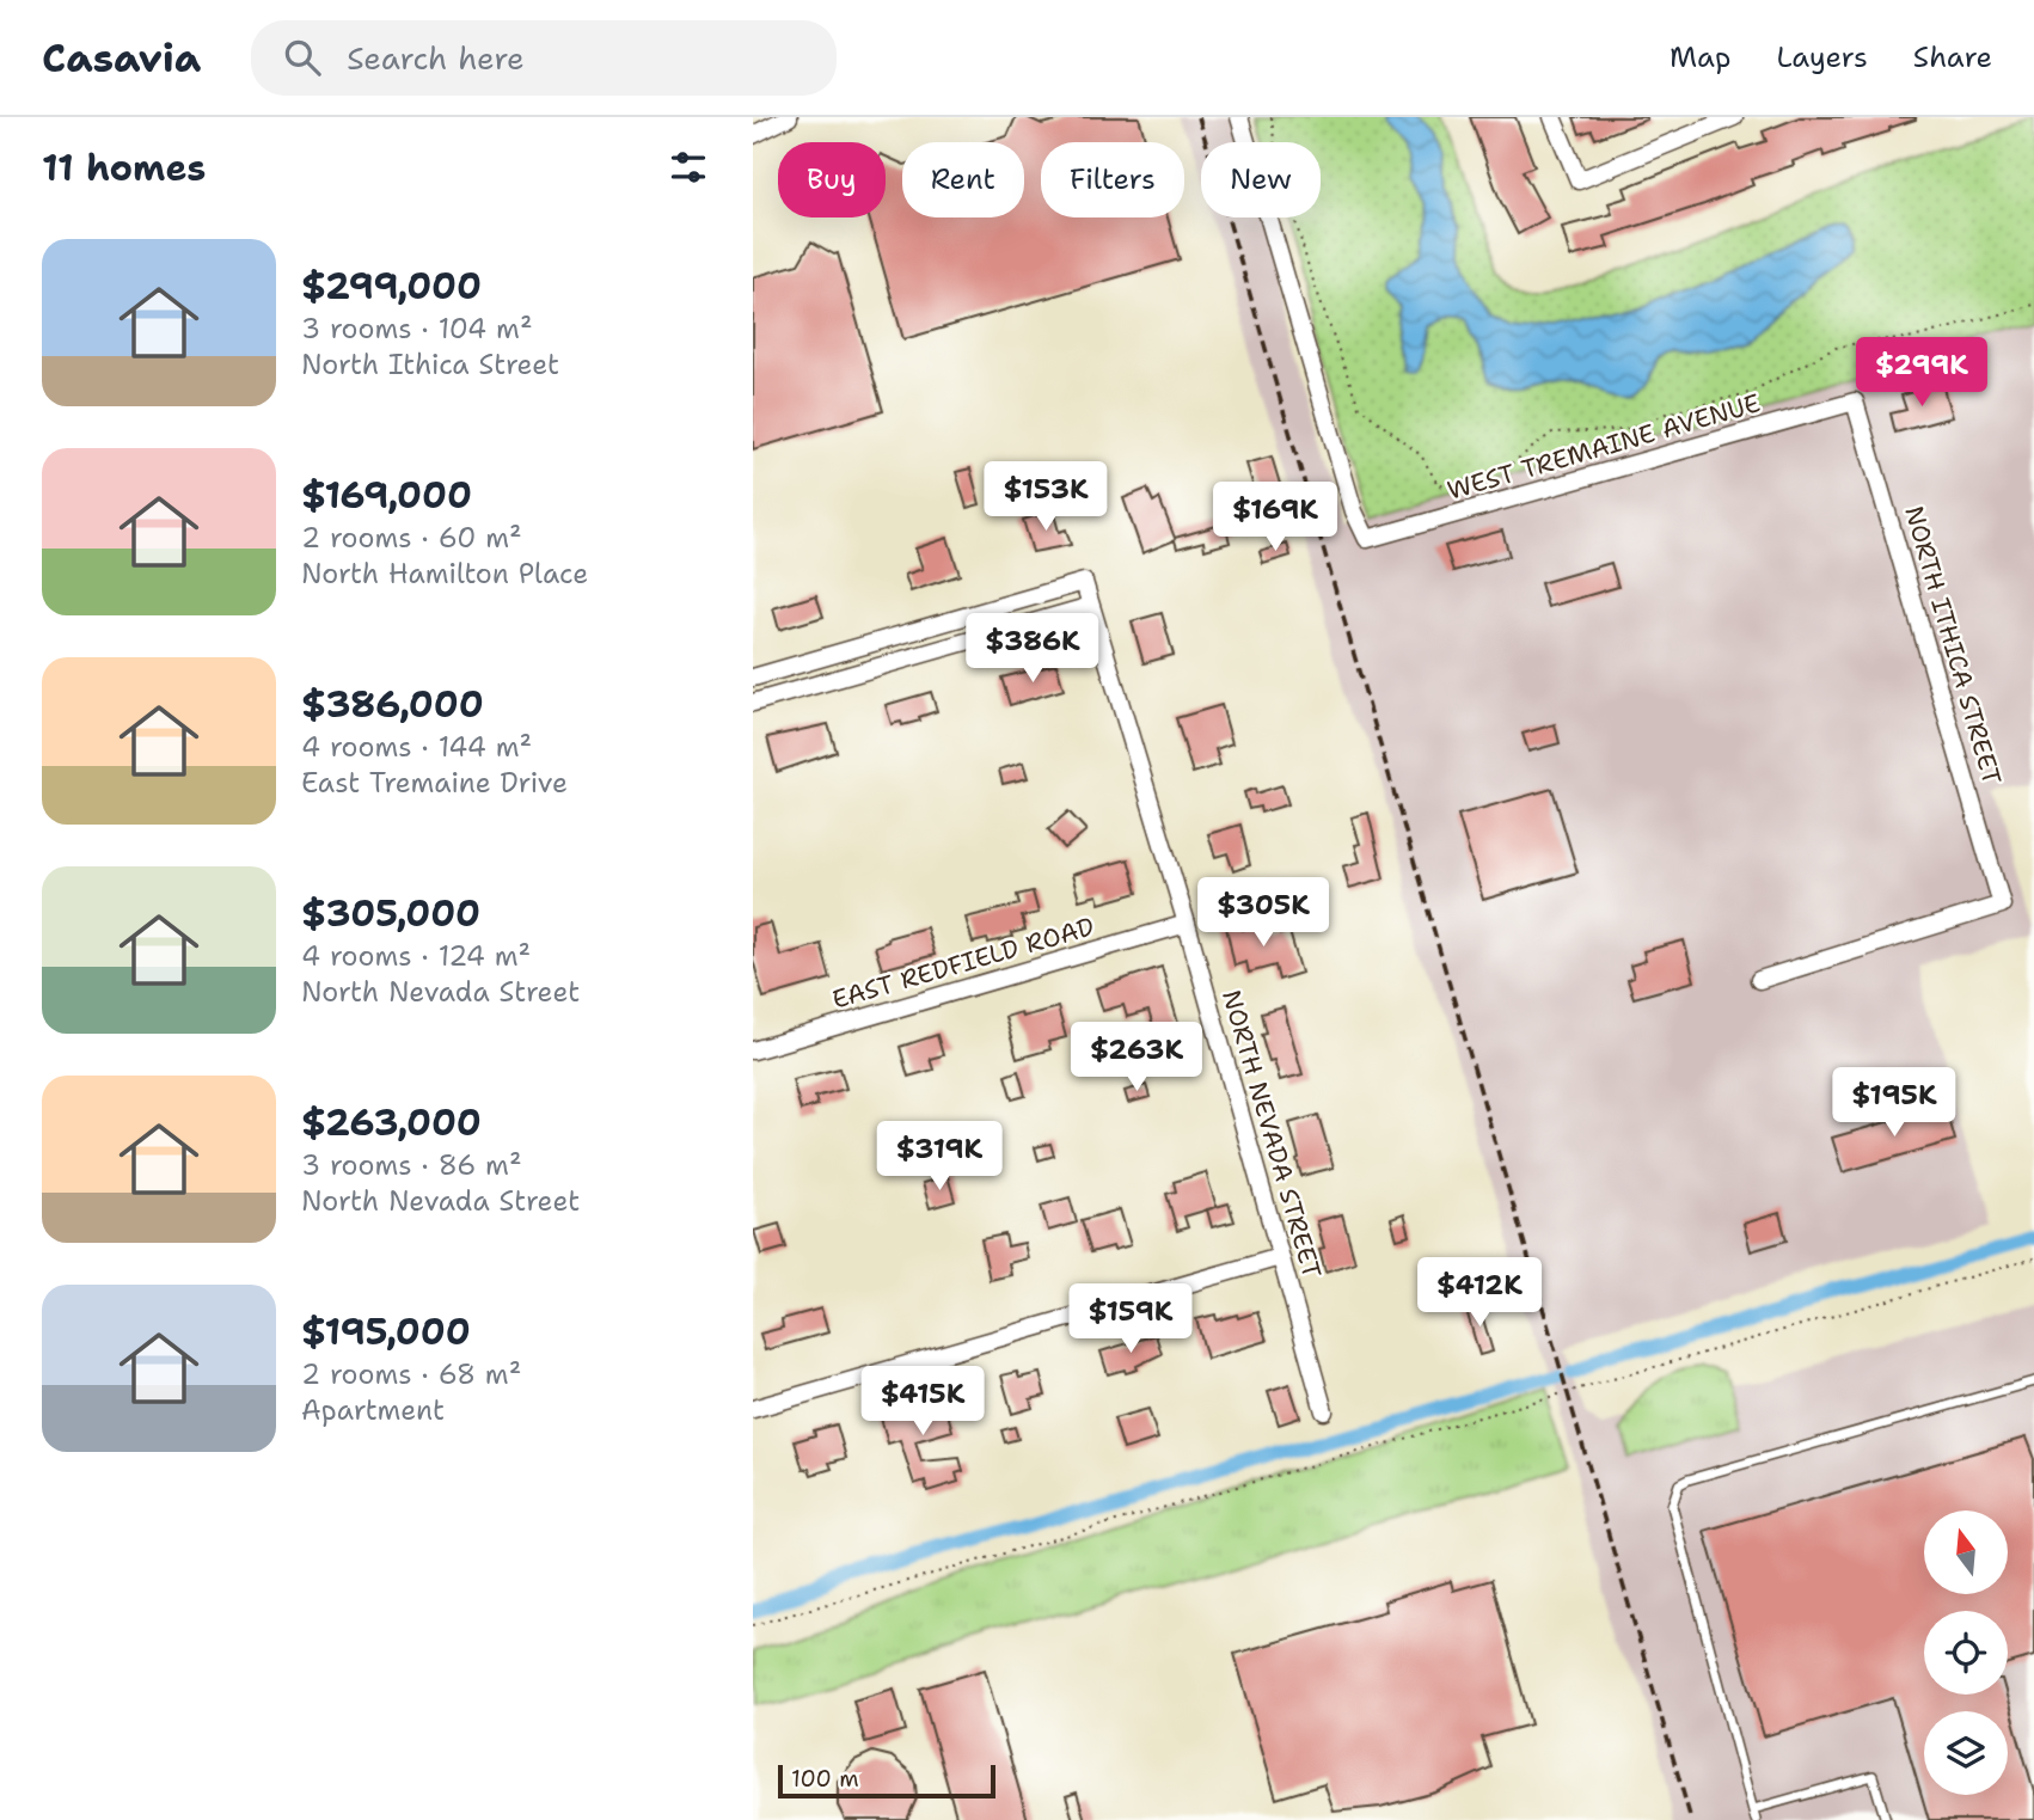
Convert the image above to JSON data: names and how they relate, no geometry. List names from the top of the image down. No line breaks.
{"streets":{"street":["WEST TREMAINE AVENUE","NORTH ITHICA STREET","EAST REDFIELD ROAD","NORTH NEVADA STREET"]},"crossings":[["WEST TREMAINE AVENUE","NORTH ITHICA STREET"],["EAST REDFIELD ROAD","NORTH NEVADA STREET"]],"scale_bar":"100 m","north":"top","page":{"header":"Casavia","search":"Search here","nav":["Map","Layers","Share"],"heading":"11 homes","chip":["Buy","Rent","Filters","New"],"list":[{"name":"$299,000","note":"3 rooms · 104 m² · North Ithica Street"},{"name":"$169,000","note":"2 rooms · 60 m² · North Hamilton Place"},{"name":"$386,000","note":"4 rooms · 144 m² · East Tremaine Drive"},{"name":"$305,000","note":"4 rooms · 124 m² · North Nevada Street"},{"name":"$263,000","note":"3 rooms · 86 m² · North Nevada Street"},{"name":"$195,000","note":"2 rooms · 68 m² · Apartment"}],"price":["$299K","$153K","$169K","$386K","$305K","$263K","$195K","$319K","$412K","$159K","$415K"],"scale":"100 m"}}
